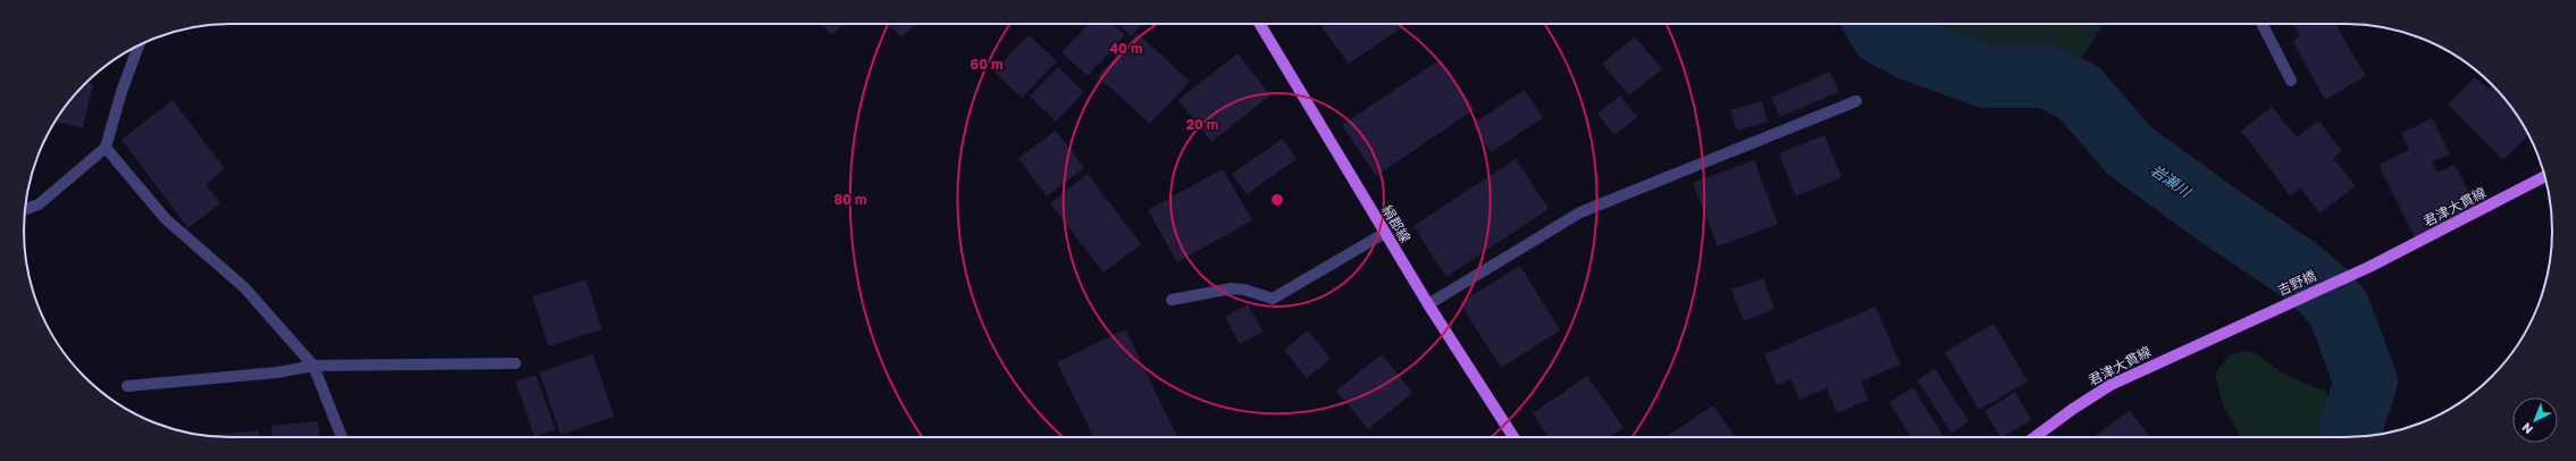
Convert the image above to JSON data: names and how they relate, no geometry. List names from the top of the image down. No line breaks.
{"streets":{"main road":["君津大貫線","絹郡線","吉野橋"]},"crossings":[["君津大貫線","吉野橋"]],"water":["岩瀬川"],"north":"bottom left","rings":["40 m","60 m","20 m","80 m"]}
